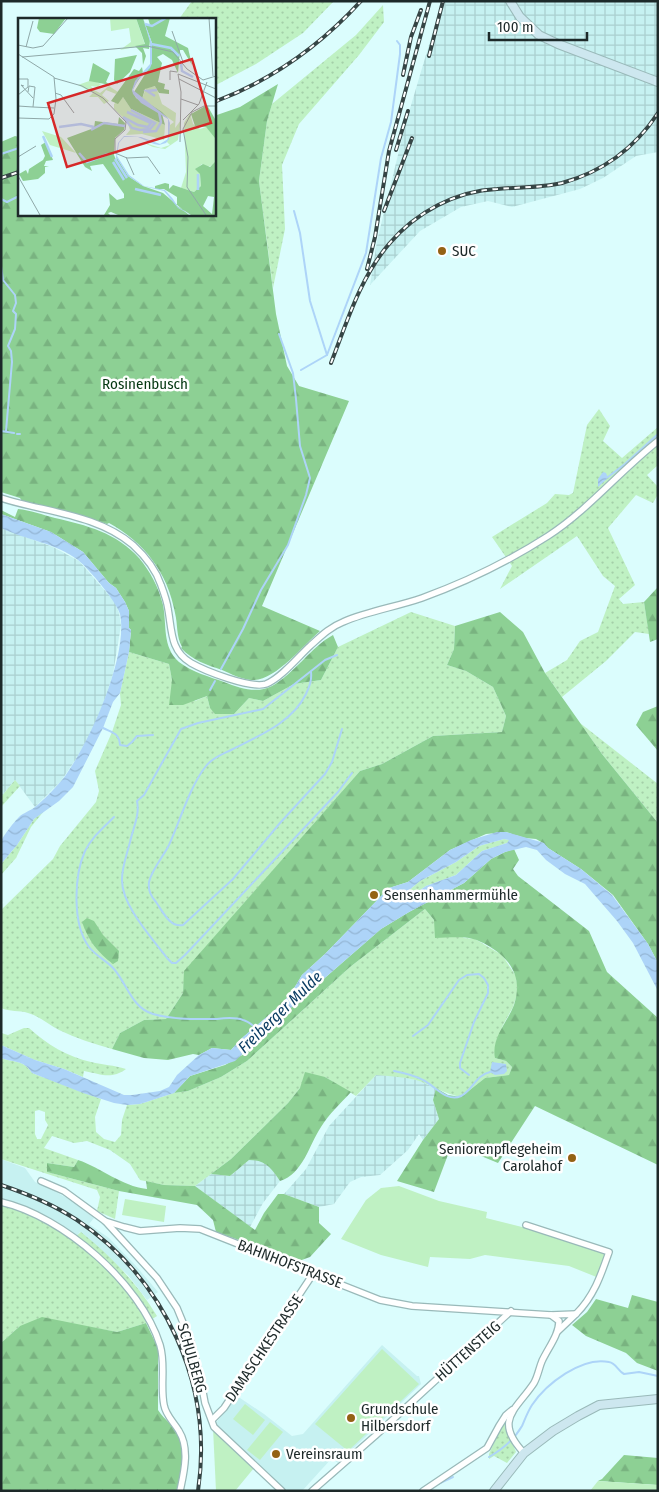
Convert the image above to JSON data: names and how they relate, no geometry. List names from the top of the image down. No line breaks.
{"streets":{"street":["BAHNHOFSTRASSE","DAMASCHKESTRASSE","HÜTTENSTEIG","SCHULBERG"]},"crossings":[["BAHNHOFSTRASSE","DAMASCHKESTRASSE"],["BAHNHOFSTRASSE","HÜTTENSTEIG"],["BAHNHOFSTRASSE","SCHULBERG"],["DAMASCHKESTRASSE","SCHULBERG"]],"water":["Freiberger Mulde"],"parks":["Rosinenbusch"],"places":["SUC","Sensenhammermühle","Seniorenpflegeheim Carolahof","Grundschule Hilbersdorf","Vereinsraum"],"scale_bar":"100 m"}
